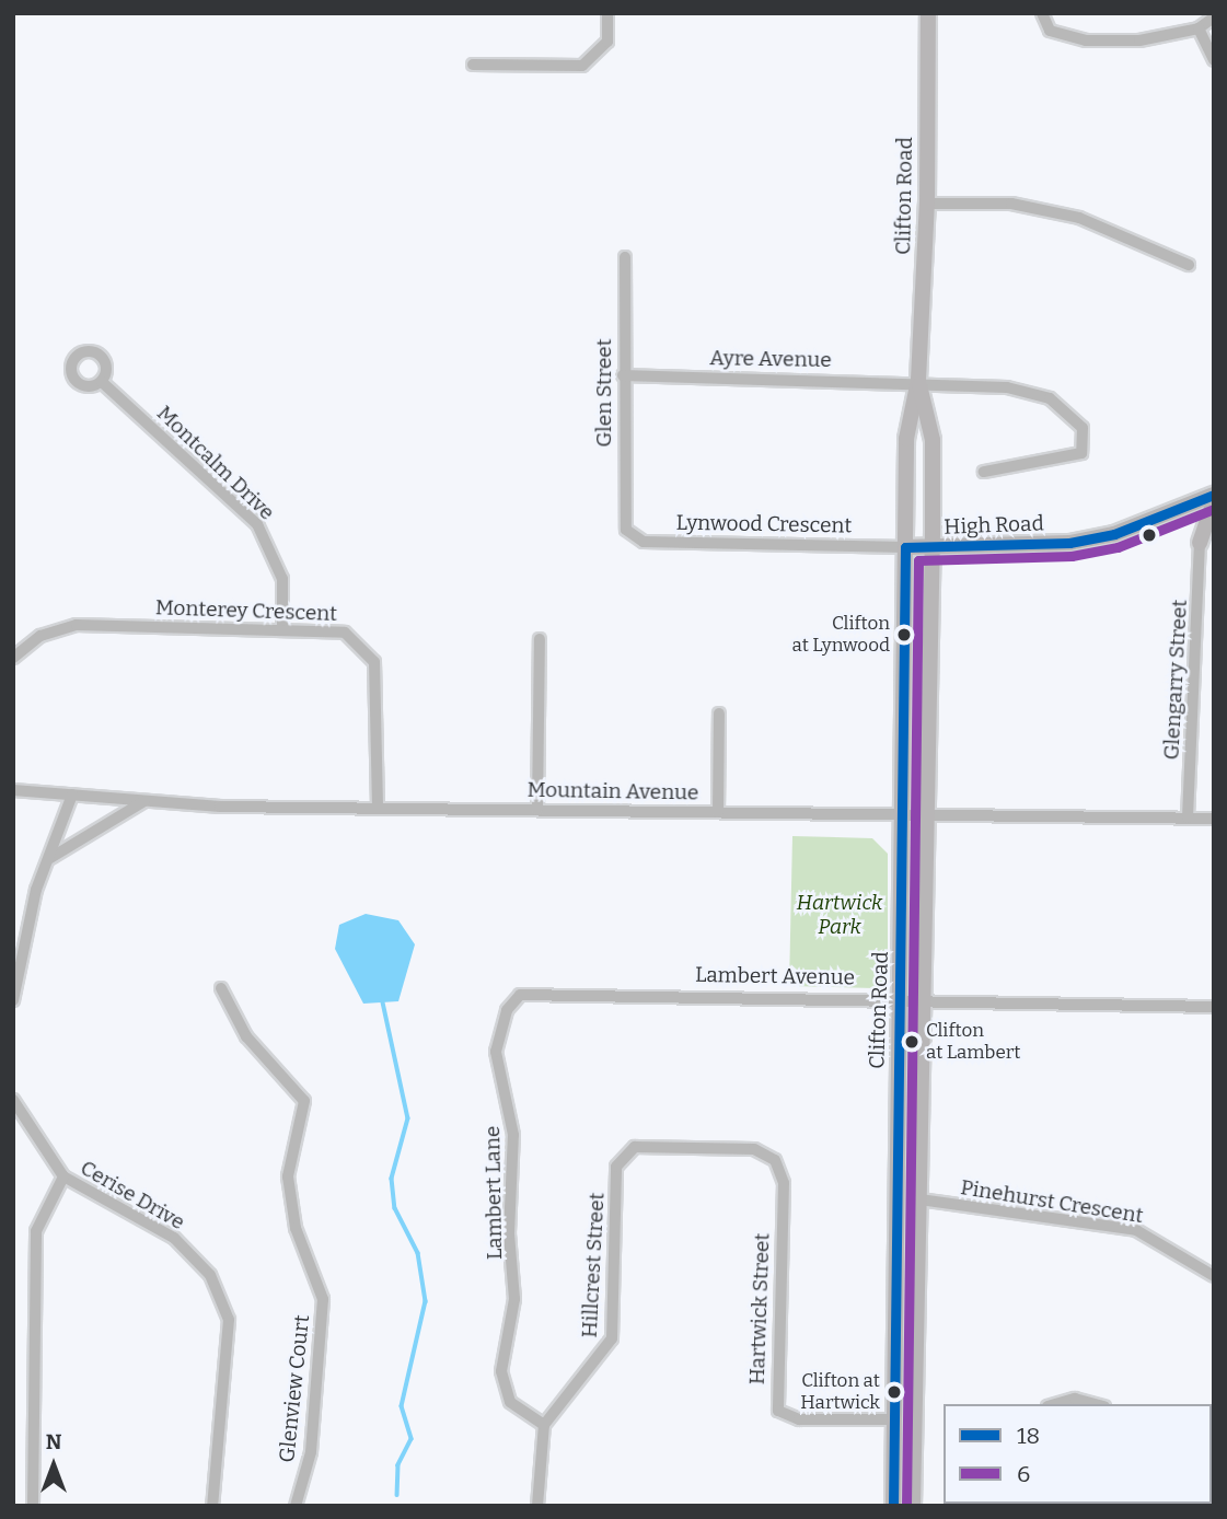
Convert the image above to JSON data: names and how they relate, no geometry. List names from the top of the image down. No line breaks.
{"streets":{"main road":["Clifton Road","High Road"],"street":["Ayre Avenue","Glen Street","Montcalm Drive","Lynwood Crescent","Monterey Crescent","Glengarry Street","Mountain Avenue","Lambert Avenue","Lambert Lane","Cerise Drive","Pinehurst Crescent","Hillcrest Street","Hartwick Street","Glenview Court"]},"crossings":[["Clifton Road","Ayre Avenue"],["Clifton Road","Lynwood Crescent"],["Clifton Road","High Road"],["Clifton Road","Mountain Avenue"],["Clifton Road","Lambert Avenue"],["Clifton Road","Pinehurst Crescent"],["Clifton Road","Hartwick Street"],["Ayre Avenue","Glen Street"],["Glen Street","Lynwood Crescent"],["Montcalm Drive","Monterey Crescent"],["Lynwood Crescent","High Road"],["Monterey Crescent","Mountain Avenue"],["Glengarry Street","Mountain Avenue"],["Lambert Avenue","Lambert Lane"],["Lambert Lane","Hillcrest Street"],["Hillcrest Street","Hartwick Street"]],"parks":["Hartwick Park"],"places":["Clifton at Lynwood","Clifton at Lambert","Clifton at Hartwick"],"lines":["transit line 18","transit line 6"],"legend":["18","6"],"north":"top"}
